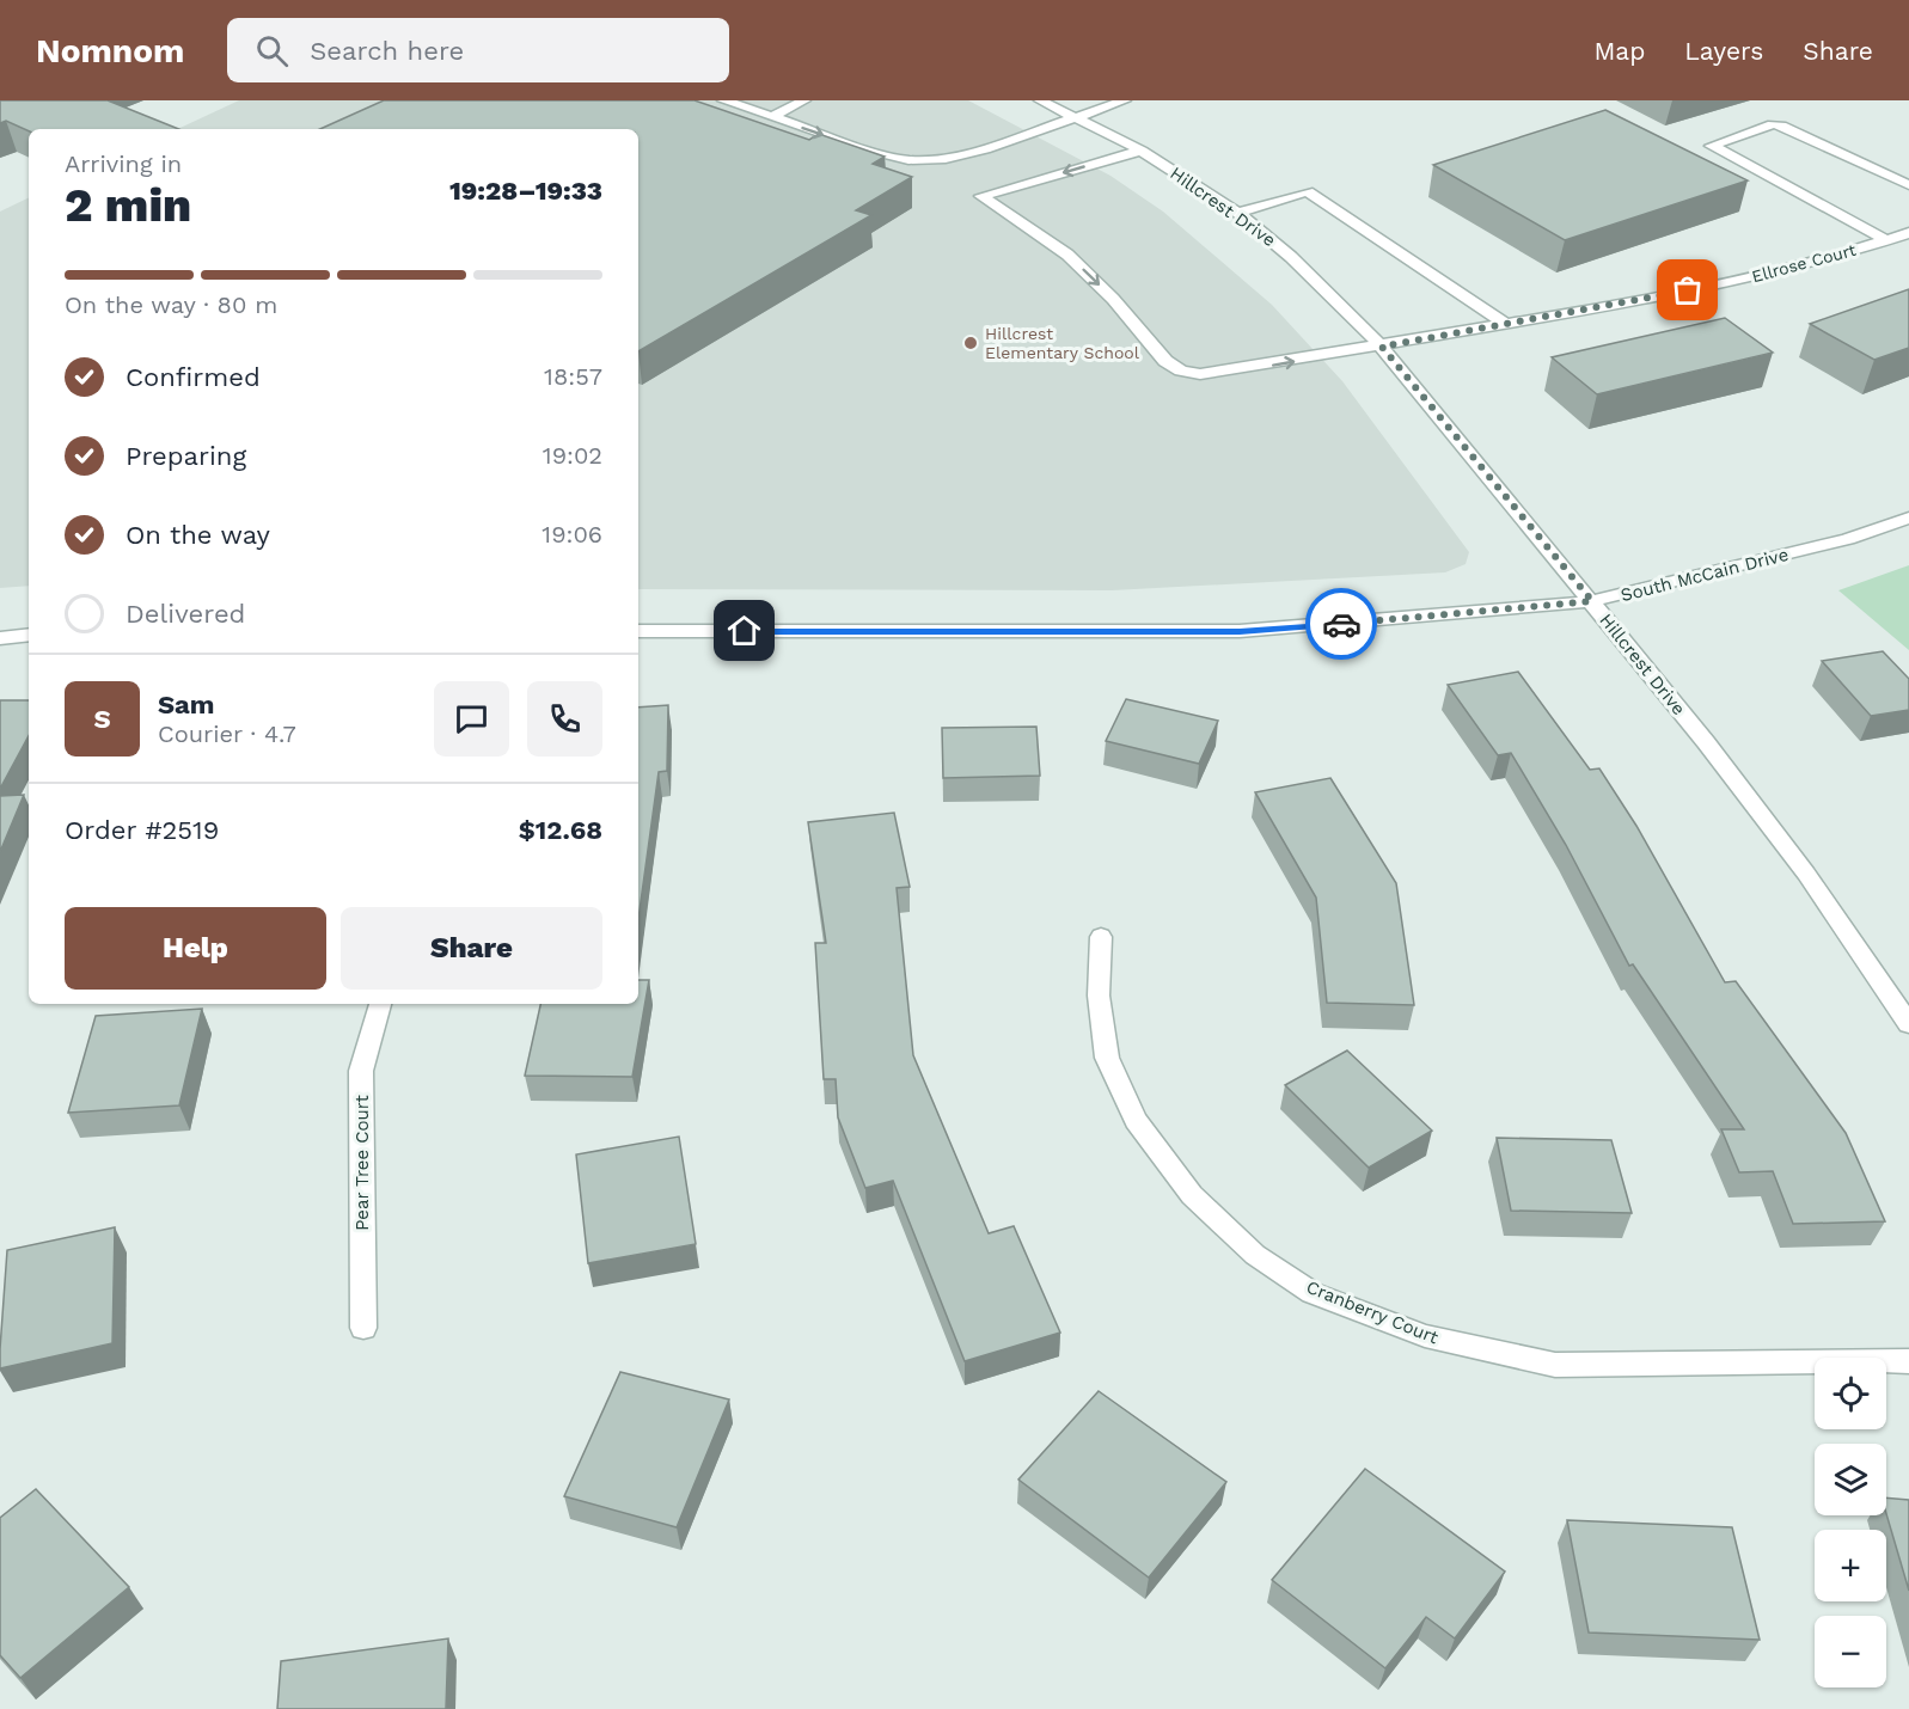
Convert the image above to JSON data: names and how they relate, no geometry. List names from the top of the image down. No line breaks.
{"streets":{"street":["Hillcrest Drive","Ellrose Court","South McCain Drive","Pear Tree Court","Cranberry Court"]},"crossings":[["Hillcrest Drive","Ellrose Court"],["Hillcrest Drive","South McCain Drive"]],"places":["Hillcrest Elementary School"],"page":{"header":"Nomnom","search":"Search here","nav":["Map","Layers","Share"],"heading":["2 min","Arriving in","19:28–19:33"],"panel":["Sam","Courier · 4.7","Order #2519","$12.68"],"bar":"On the way · 80 m","list":[["Confirmed","18:57"],["Preparing","19:02"],["On the way","19:06"],"Delivered"],"round":"S","buttons":["Help","Share"],"map_buttons":["+","−"]}}
